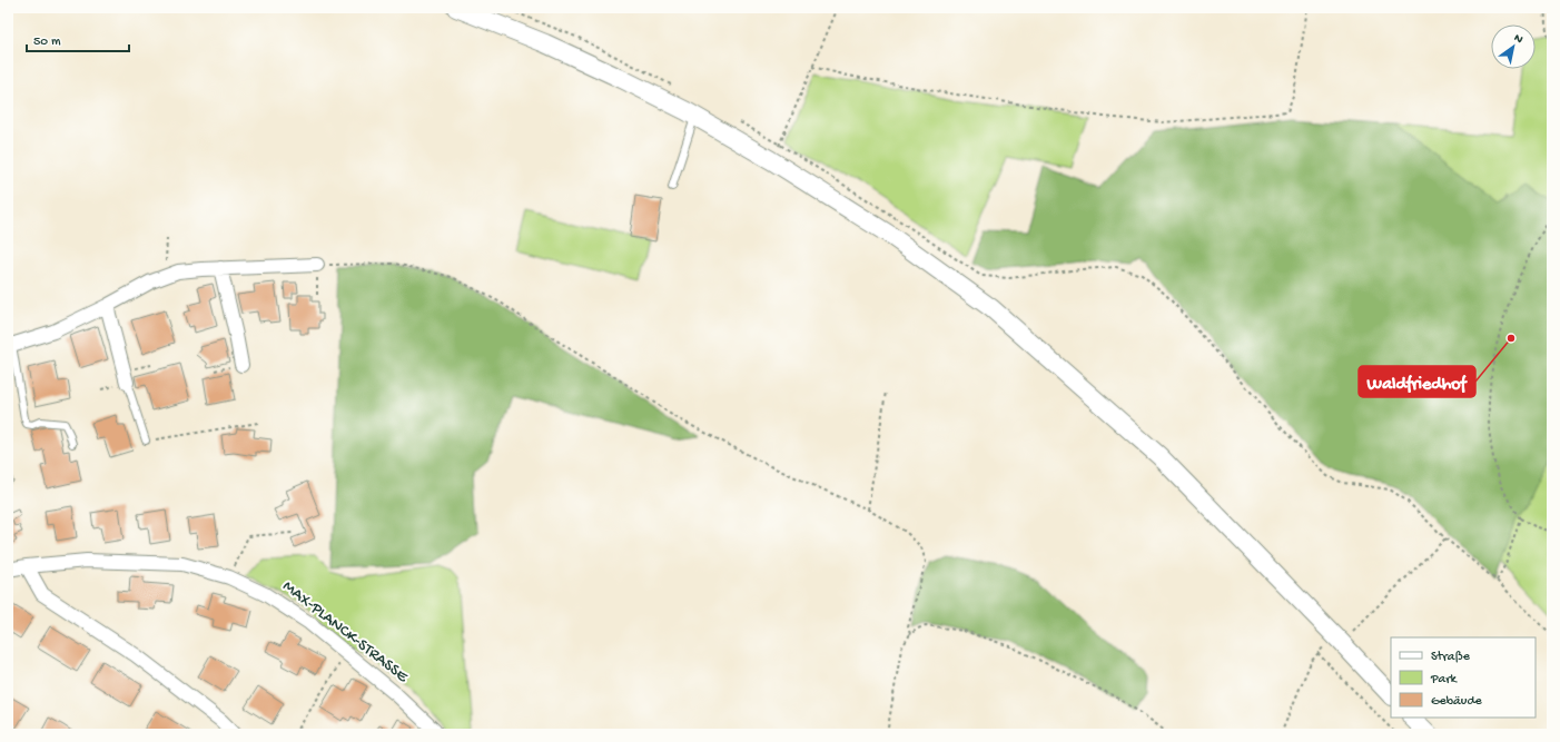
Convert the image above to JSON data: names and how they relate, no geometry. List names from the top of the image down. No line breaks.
{"streets":{"street":["MAX-PLANCK-STRASSE"]},"places":["Waldfriedhof"],"legend":["Straße","Park","Gebäude"],"scale_bar":"50 m","north":"top right"}
